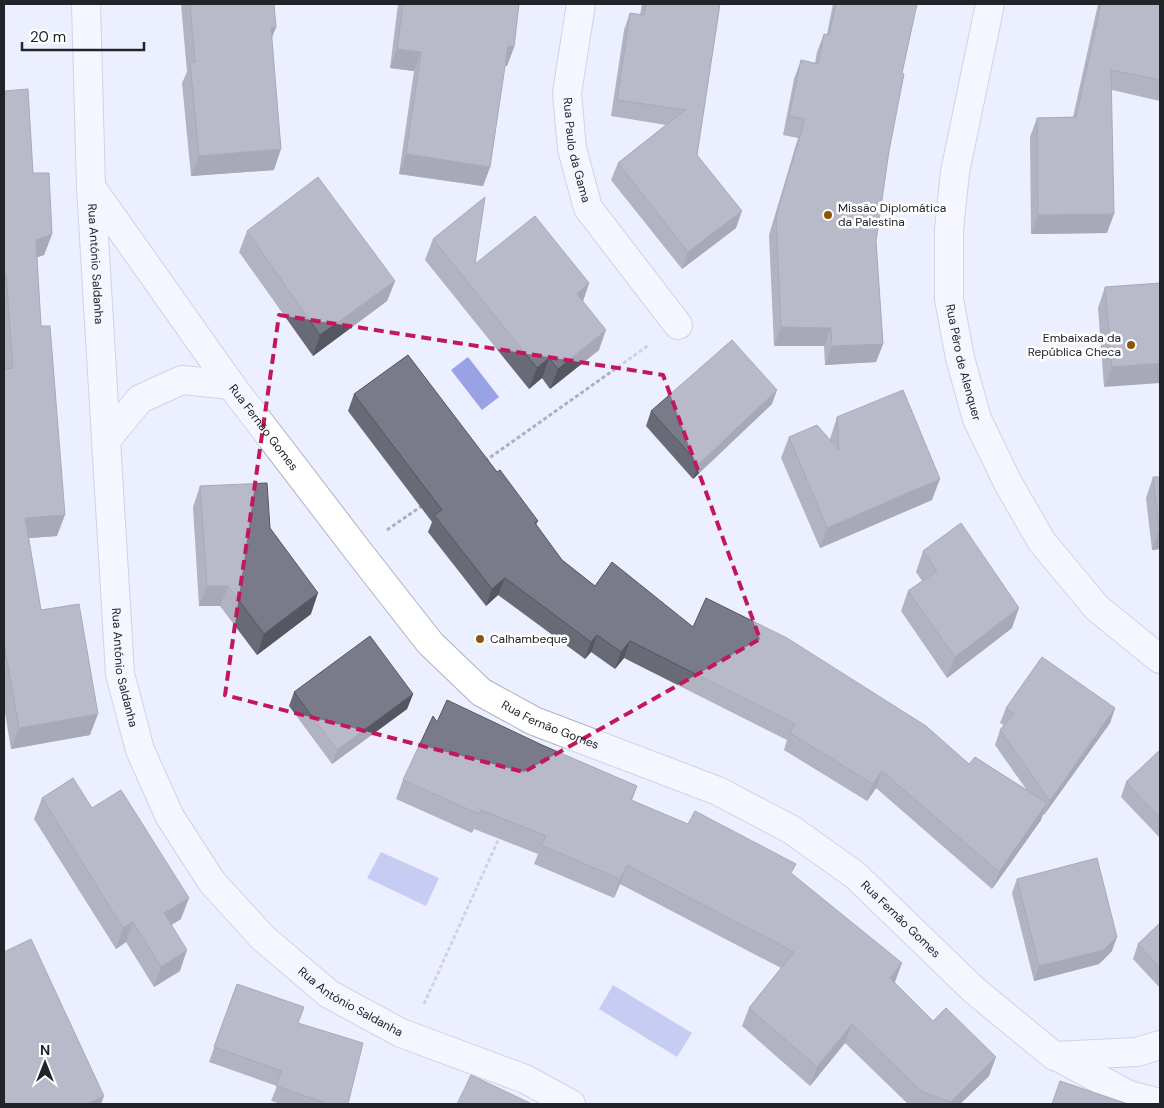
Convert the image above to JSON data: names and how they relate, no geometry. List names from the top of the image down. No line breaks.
{"streets":{"street":["Rua Paulo da Gama","Rua António Saldanha","Rua Pêro de Alenquer","Rua Fernão Gomes"]},"crossings":[["Rua António Saldanha","Rua Fernão Gomes"]],"places":["Missão Diplomática da Palestina","Embaixada da República Checa","Calhambeque"],"scale_bar":"20 m","north":"top"}
